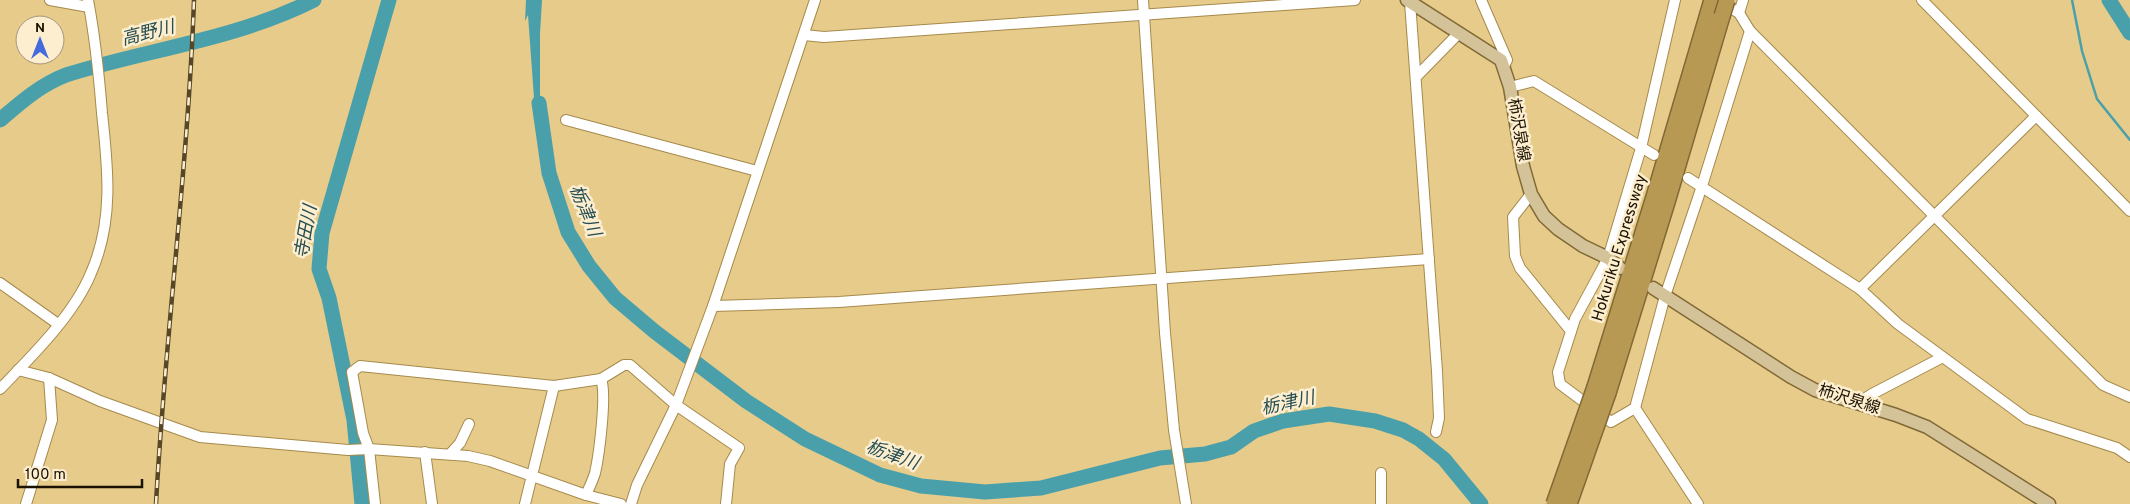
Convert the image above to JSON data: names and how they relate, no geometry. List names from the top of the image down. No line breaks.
{"streets":{"highway":["Hokuriku Expressway"],"main road":["柿沢泉線"]},"water":["高野川","栃津川","寺田川"],"scale_bar":"100 m","north":"top"}
